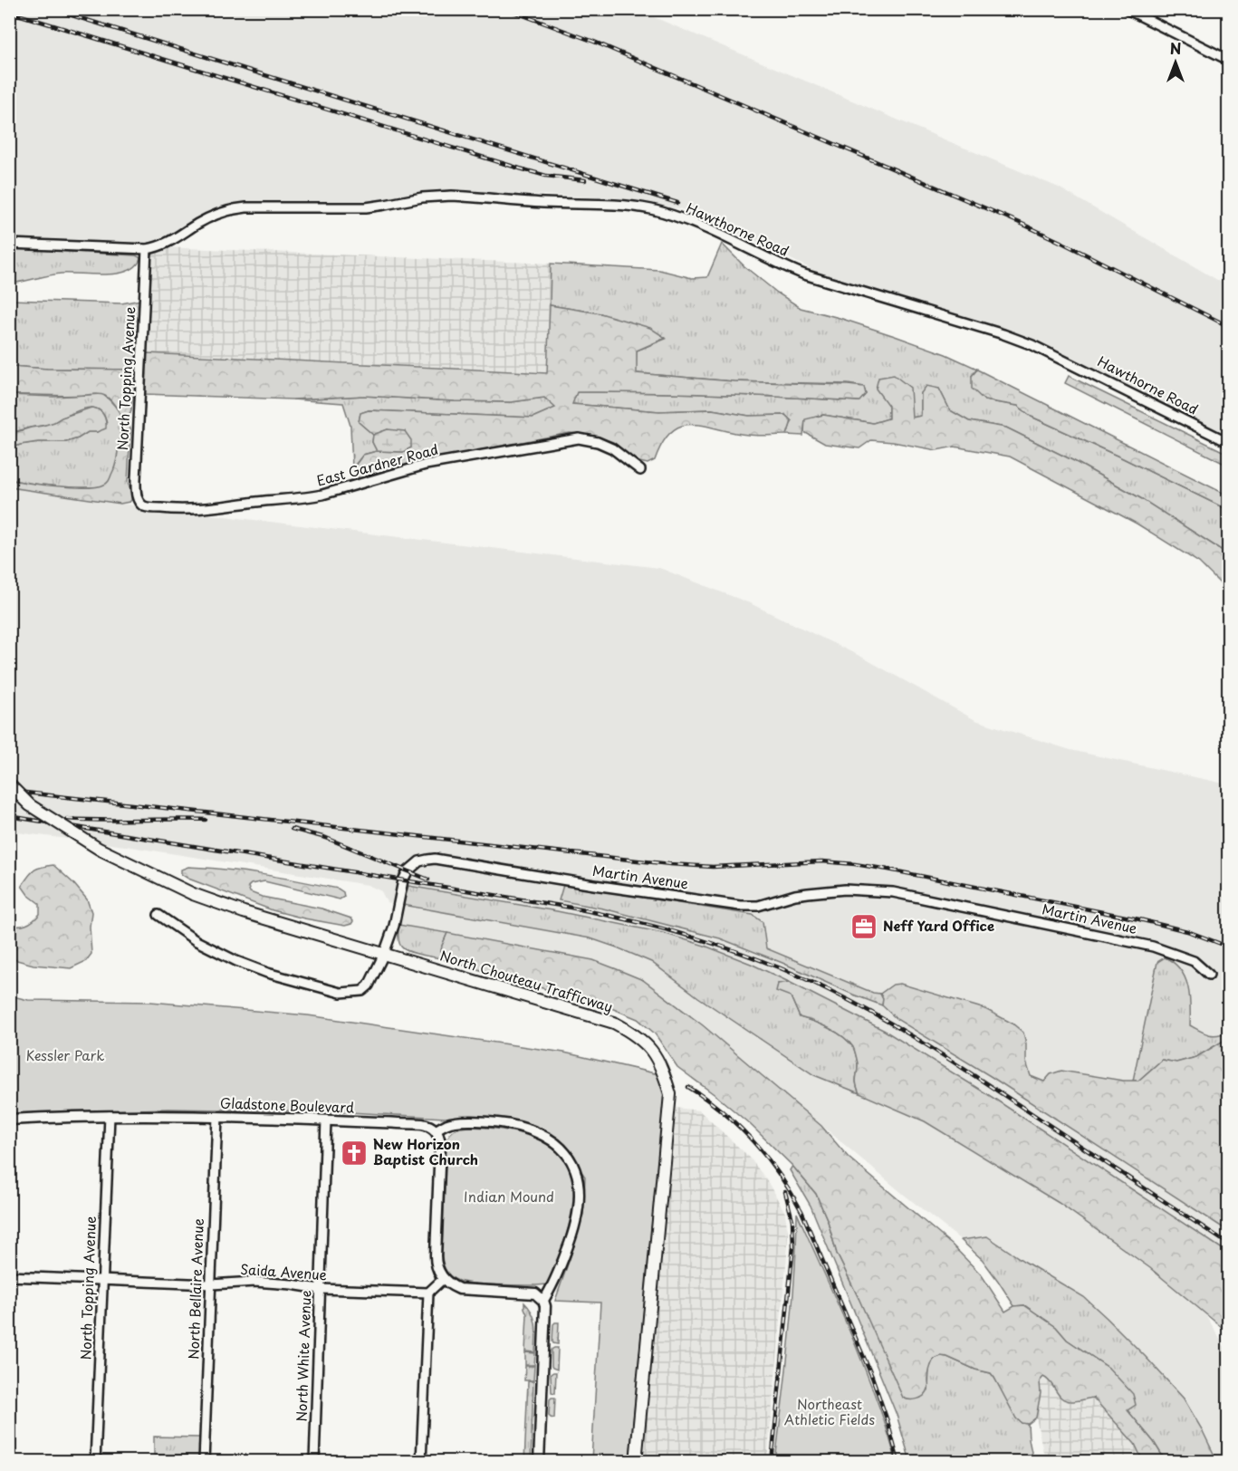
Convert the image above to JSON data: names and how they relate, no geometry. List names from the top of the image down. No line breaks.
{"streets":{"main road":["North Chouteau Trafficway"],"street":["Hawthorne Road","North Topping Avenue","East Gardner Road","Martin Avenue","Gladstone Boulevard","Saida Avenue","North Bellaire Avenue","North White Avenue"]},"crossings":[["Hawthorne Road","North Topping Avenue"],["North Topping Avenue","East Gardner Road"],["North Topping Avenue","Gladstone Boulevard"],["North Topping Avenue","Saida Avenue"],["Martin Avenue","North Chouteau Trafficway"],["Gladstone Boulevard","North Bellaire Avenue"],["Gladstone Boulevard","North White Avenue"],["Saida Avenue","North Bellaire Avenue"],["Saida Avenue","North White Avenue"]],"parks":["Kessler Park","Indian Mound","Northeast Athletic Fields"],"places":{"office":["Neff Yard Office"],"church":["New Horizon Baptist Church"]},"north":"top"}
